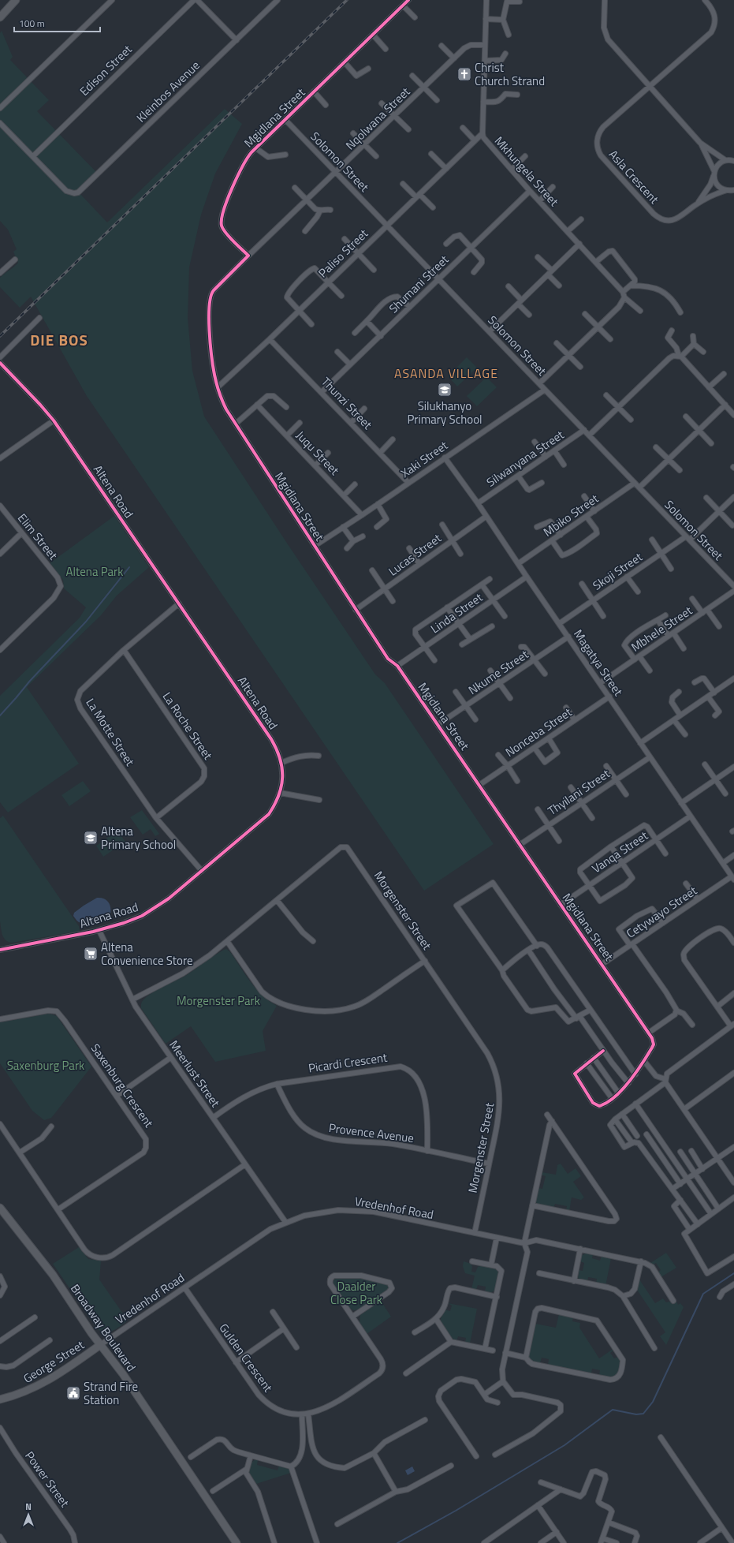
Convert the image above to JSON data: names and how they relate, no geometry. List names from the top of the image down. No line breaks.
{"streets":{"main road":["Broadway Boulevard","George Street"],"street":["Edison Street","Kleinbos Avenue","Mgidlana Street","Nqolwana Street","Solomon Street","Mkhungela Street","Asla Crescent","Paliso Street","Shumani Street","Thunzi Street","Juqu Street","Silwanyana Street","Xaki Street","Altena Road","Mbiko Street","Elim Street","Lucas Street","Skoji Street","Linda Street","Mbhele Street","Magatya Street","Nkume Street","La Roche Street","La Motte Street","Nonceba Street","Thyilani Street","Vanqa Street","Morgenster Street","Cetywayo Street","Picardi Crescent","Meerlust Street","Saxenburg Crescent","Provence Avenue","Vredenhof Road","Gulden Crescent","Power Street"]},"crossings":[["Edison Street","Kleinbos Avenue"],["Mgidlana Street","Nqolwana Street"],["Mgidlana Street","Solomon Street"],["Mgidlana Street","Paliso Street"],["Mgidlana Street","Xaki Street"],["Mgidlana Street","Lucas Street"],["Mgidlana Street","Linda Street"],["Mgidlana Street","Nkume Street"],["Mgidlana Street","Nonceba Street"],["Mgidlana Street","Thyilani Street"],["Mgidlana Street","Vanqa Street"],["Mgidlana Street","Cetywayo Street"],["Nqolwana Street","Solomon Street"],["Nqolwana Street","Mkhungela Street"],["Solomon Street","Paliso Street"],["Solomon Street","Shumani Street"],["Solomon Street","Silwanyana Street"],["Solomon Street","Xaki Street"],["Solomon Street","Mbiko Street"],["Solomon Street","Skoji Street"],["Mkhungela Street","Paliso Street"],["Mkhungela Street","Shumani Street"],["Paliso Street","Thunzi Street"],["Shumani Street","Thunzi Street"],["Thunzi Street","Xaki Street"],["Juqu Street","Xaki Street"],["Silwanyana Street","Magatya Street"],["Xaki Street","Magatya Street"],["Altena Road","La Motte Street"],["Altena Road","Meerlust Street"],["Mbiko Street","Magatya Street"],["Lucas Street","Magatya Street"],["Skoji Street","Magatya Street"],["Linda Street","Magatya Street"],["Mbhele Street","Magatya Street"],["Magatya Street","Nkume Street"],["Magatya Street","Nonceba Street"],["Magatya Street","Thyilani Street"],["Magatya Street","Vanqa Street"],["Magatya Street","Cetywayo Street"],["La Roche Street","La Motte Street"],["Morgenster Street","Meerlust Street"],["Morgenster Street","Provence Avenue"],["Morgenster Street","Vredenhof Road"],["Picardi Crescent","Meerlust Street"],["Picardi Crescent","Provence Avenue"],["Meerlust Street","Vredenhof Road"],["Vredenhof Road","Broadway Boulevard"],["Vredenhof Road","Gulden Crescent"],["Vredenhof Road","George Street"],["Broadway Boulevard","George Street"]],"districts":["DIE BOS","ASANDA VILLAGE"],"parks":["Altena Park","Morgenster Park","Saxenburg Park","Daalder Close Park"],"places":{"church":["Christ Church Strand"],"school or university":["Silukhanyo Primary School","Altena Primary School"],"supermarket":["Altena Convenience Store"],"public building":["Strand Fire Station"]},"scale_bar":"100 m","north":"top"}
